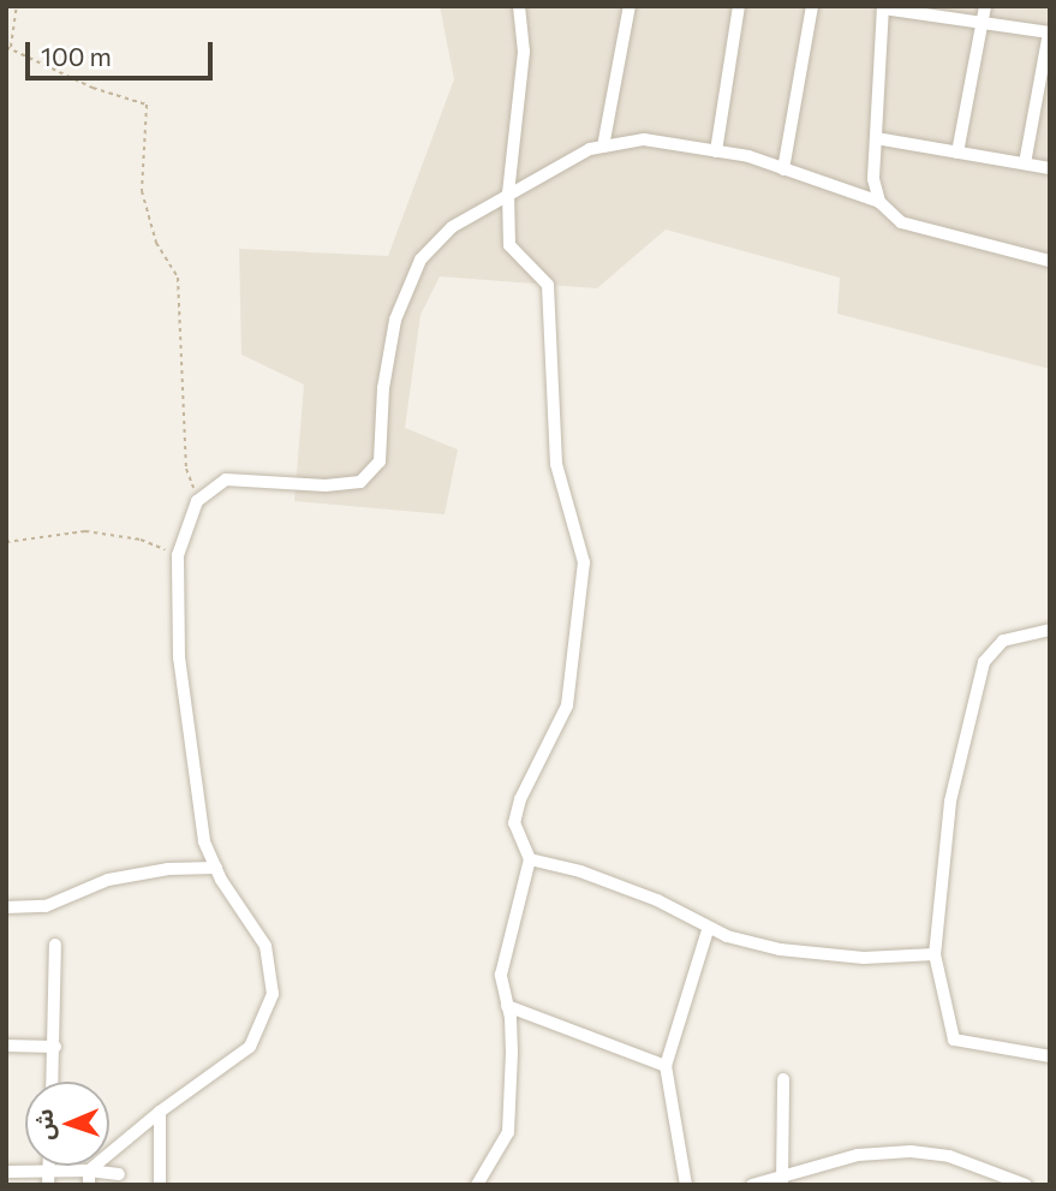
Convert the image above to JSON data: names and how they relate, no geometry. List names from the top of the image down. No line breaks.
{"scale_bar":"100 m","north":"left"}
